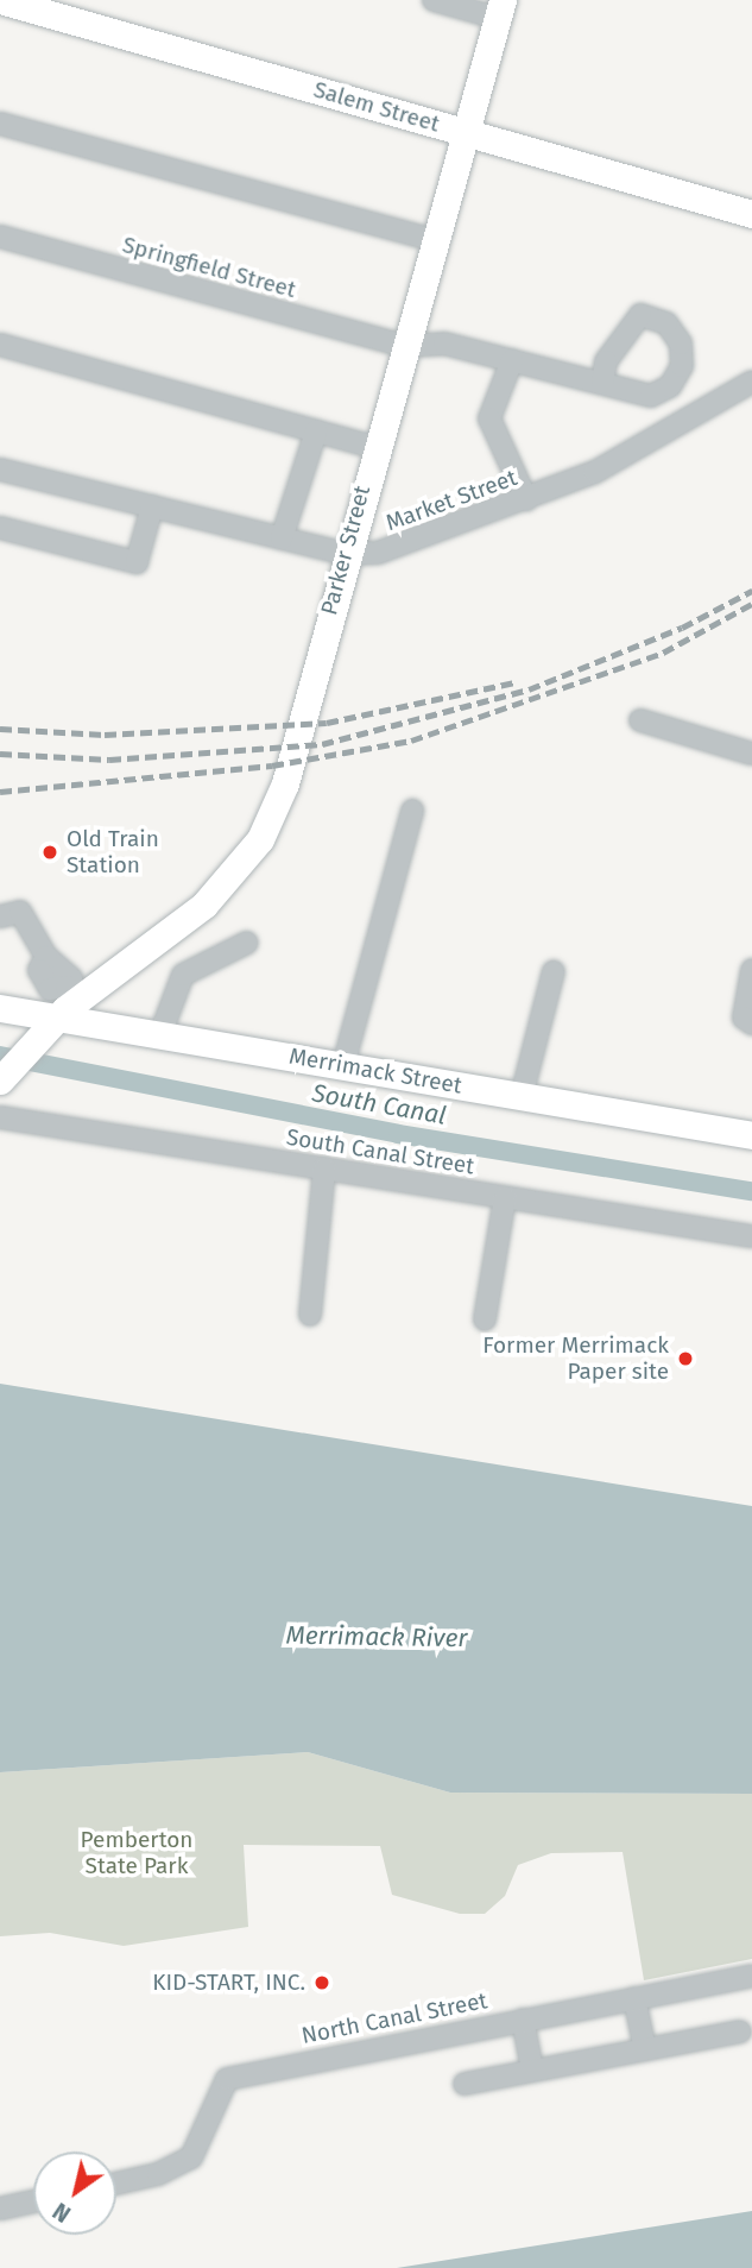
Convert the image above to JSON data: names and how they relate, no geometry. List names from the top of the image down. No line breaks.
{"streets":{"main road":["Salem Street","Parker Street","Merrimack Street"],"street":["Springfield Street","Market Street","South Canal Street","North Canal Street"]},"crossings":[["Salem Street","Parker Street"],["Springfield Street","Parker Street"],["Market Street","Parker Street"],["Parker Street","Merrimack Street"]],"water":["South Canal","Merrimack River"],"parks":["Pemberton State Park"],"places":["Old Train Station","Former Merrimack Paper site","KID-START, INC."],"north":"bottom left"}
